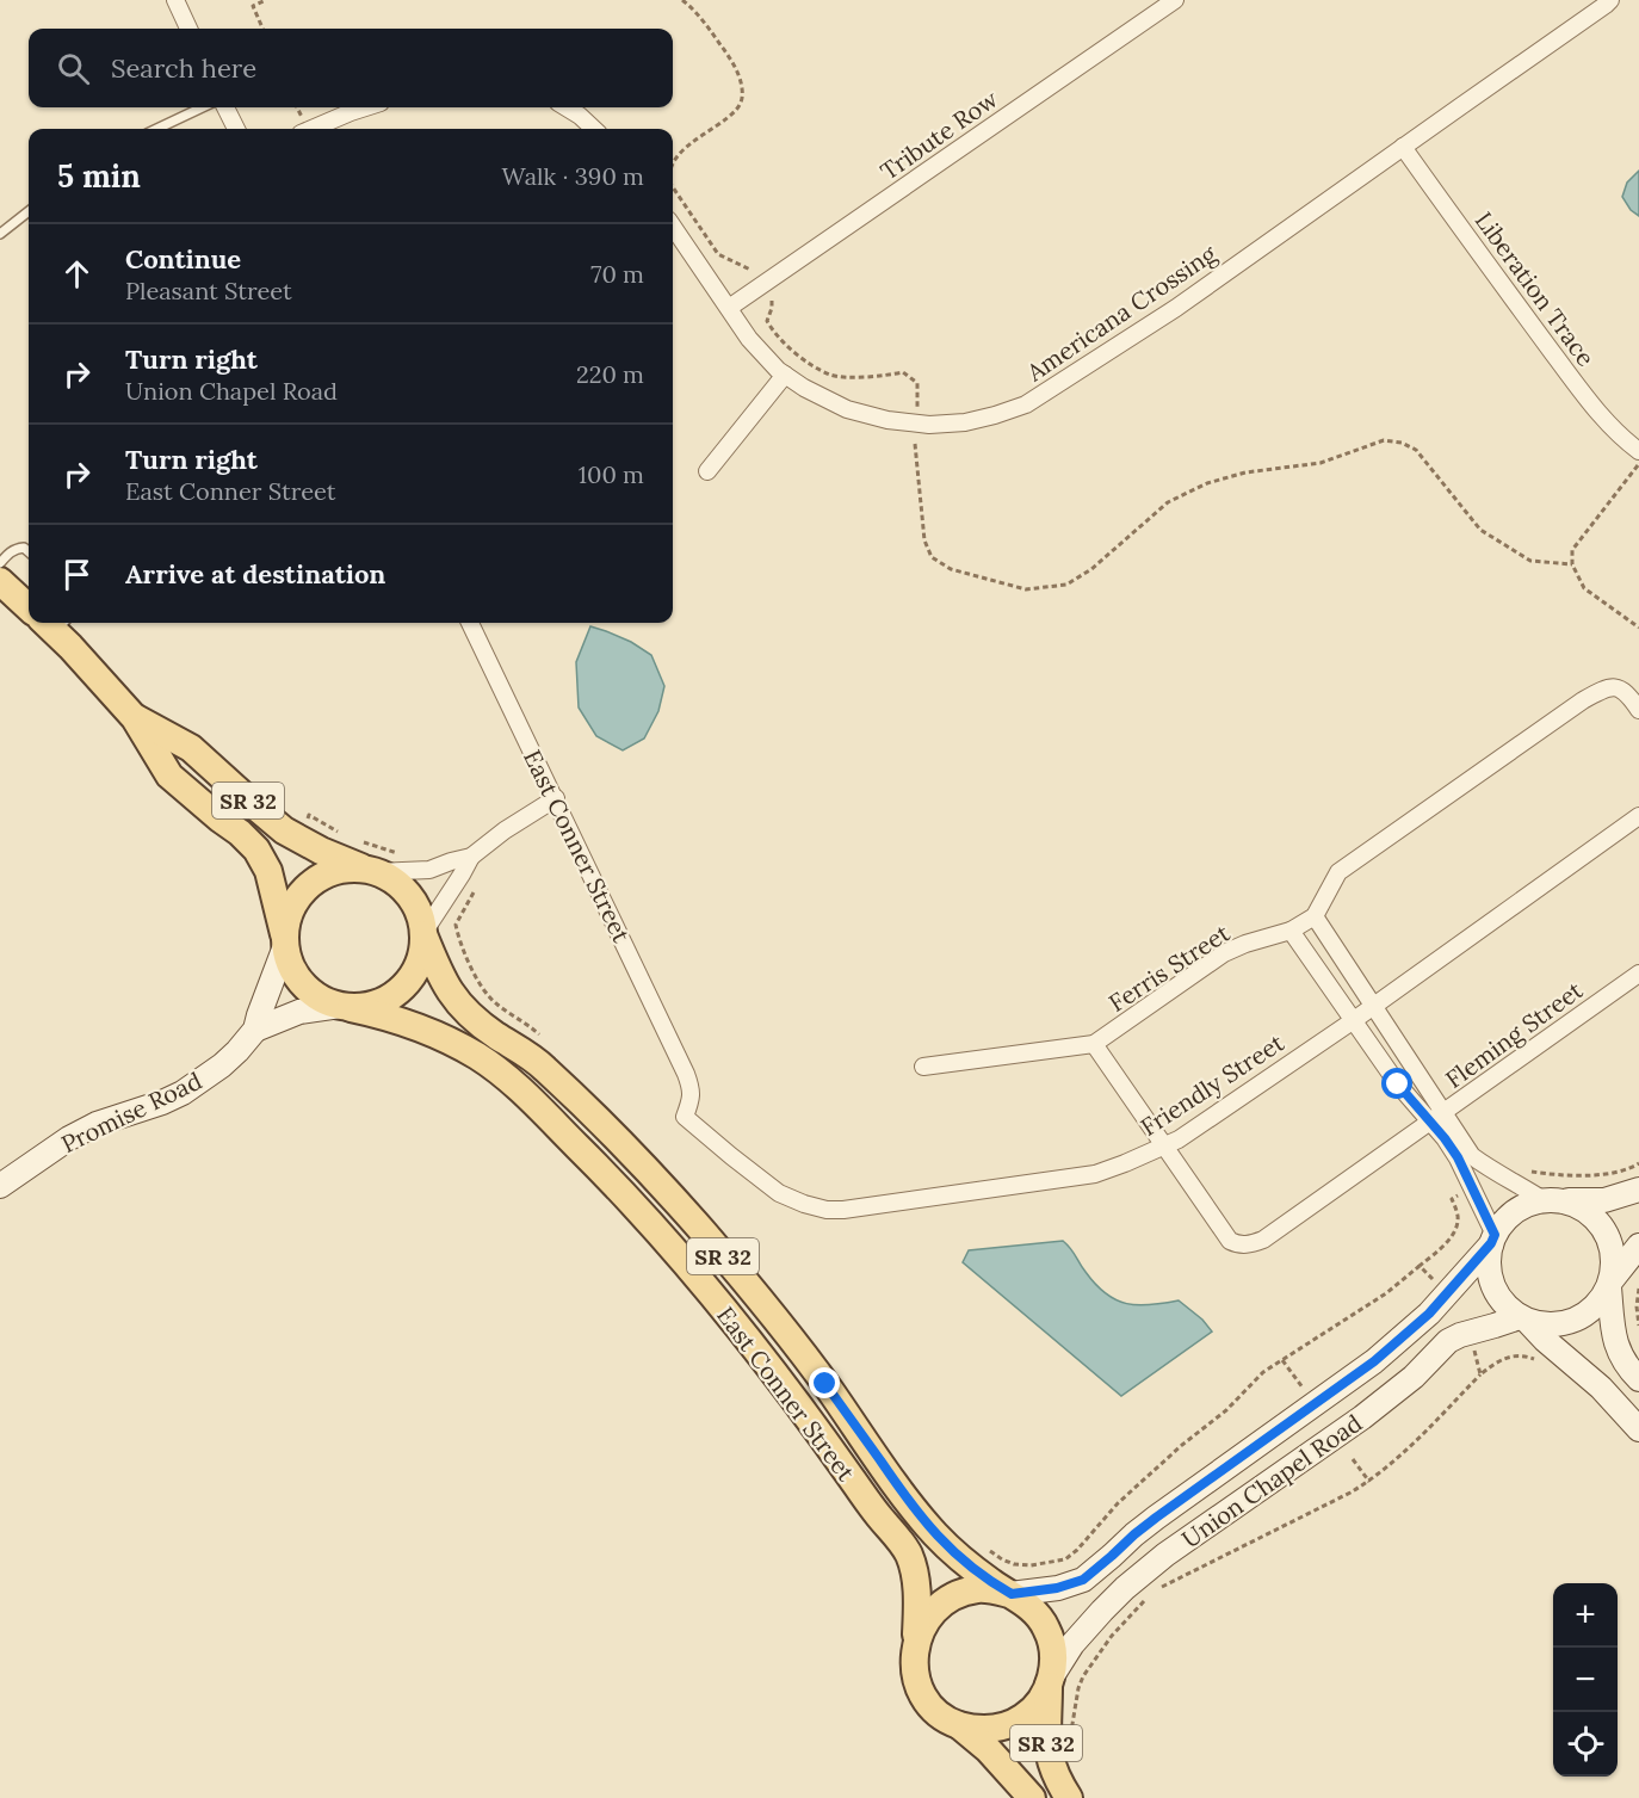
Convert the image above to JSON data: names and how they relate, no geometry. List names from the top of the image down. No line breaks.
{"streets":{"main road":["SR 32","East Conner Street","Promise Road","Union Chapel Road"],"street":["Tribute Row","Liberation Trace","Americana Crossing","Ferris Street","Fleming Street","Friendly Street"]},"crossings":[["Tribute Row","Americana Crossing"],["Liberation Trace","Americana Crossing"],["SR 32","East Conner Street"],["SR 32","Promise Road"],["SR 32","Union Chapel Road"],["East Conner Street","Friendly Street"],["East Conner Street","Promise Road"],["East Conner Street","Union Chapel Road"],["Fleming Street","Friendly Street"]],"page":{"search":"Search here","heading":["5 min","Walk · 390 m"],"list":[["Continue","Pleasant Street","70 m"],["Turn right","Union Chapel Road","220 m"],["Turn right","East Conner Street","100 m"],"Arrive at destination"],"map_buttons":["+","−"]}}
